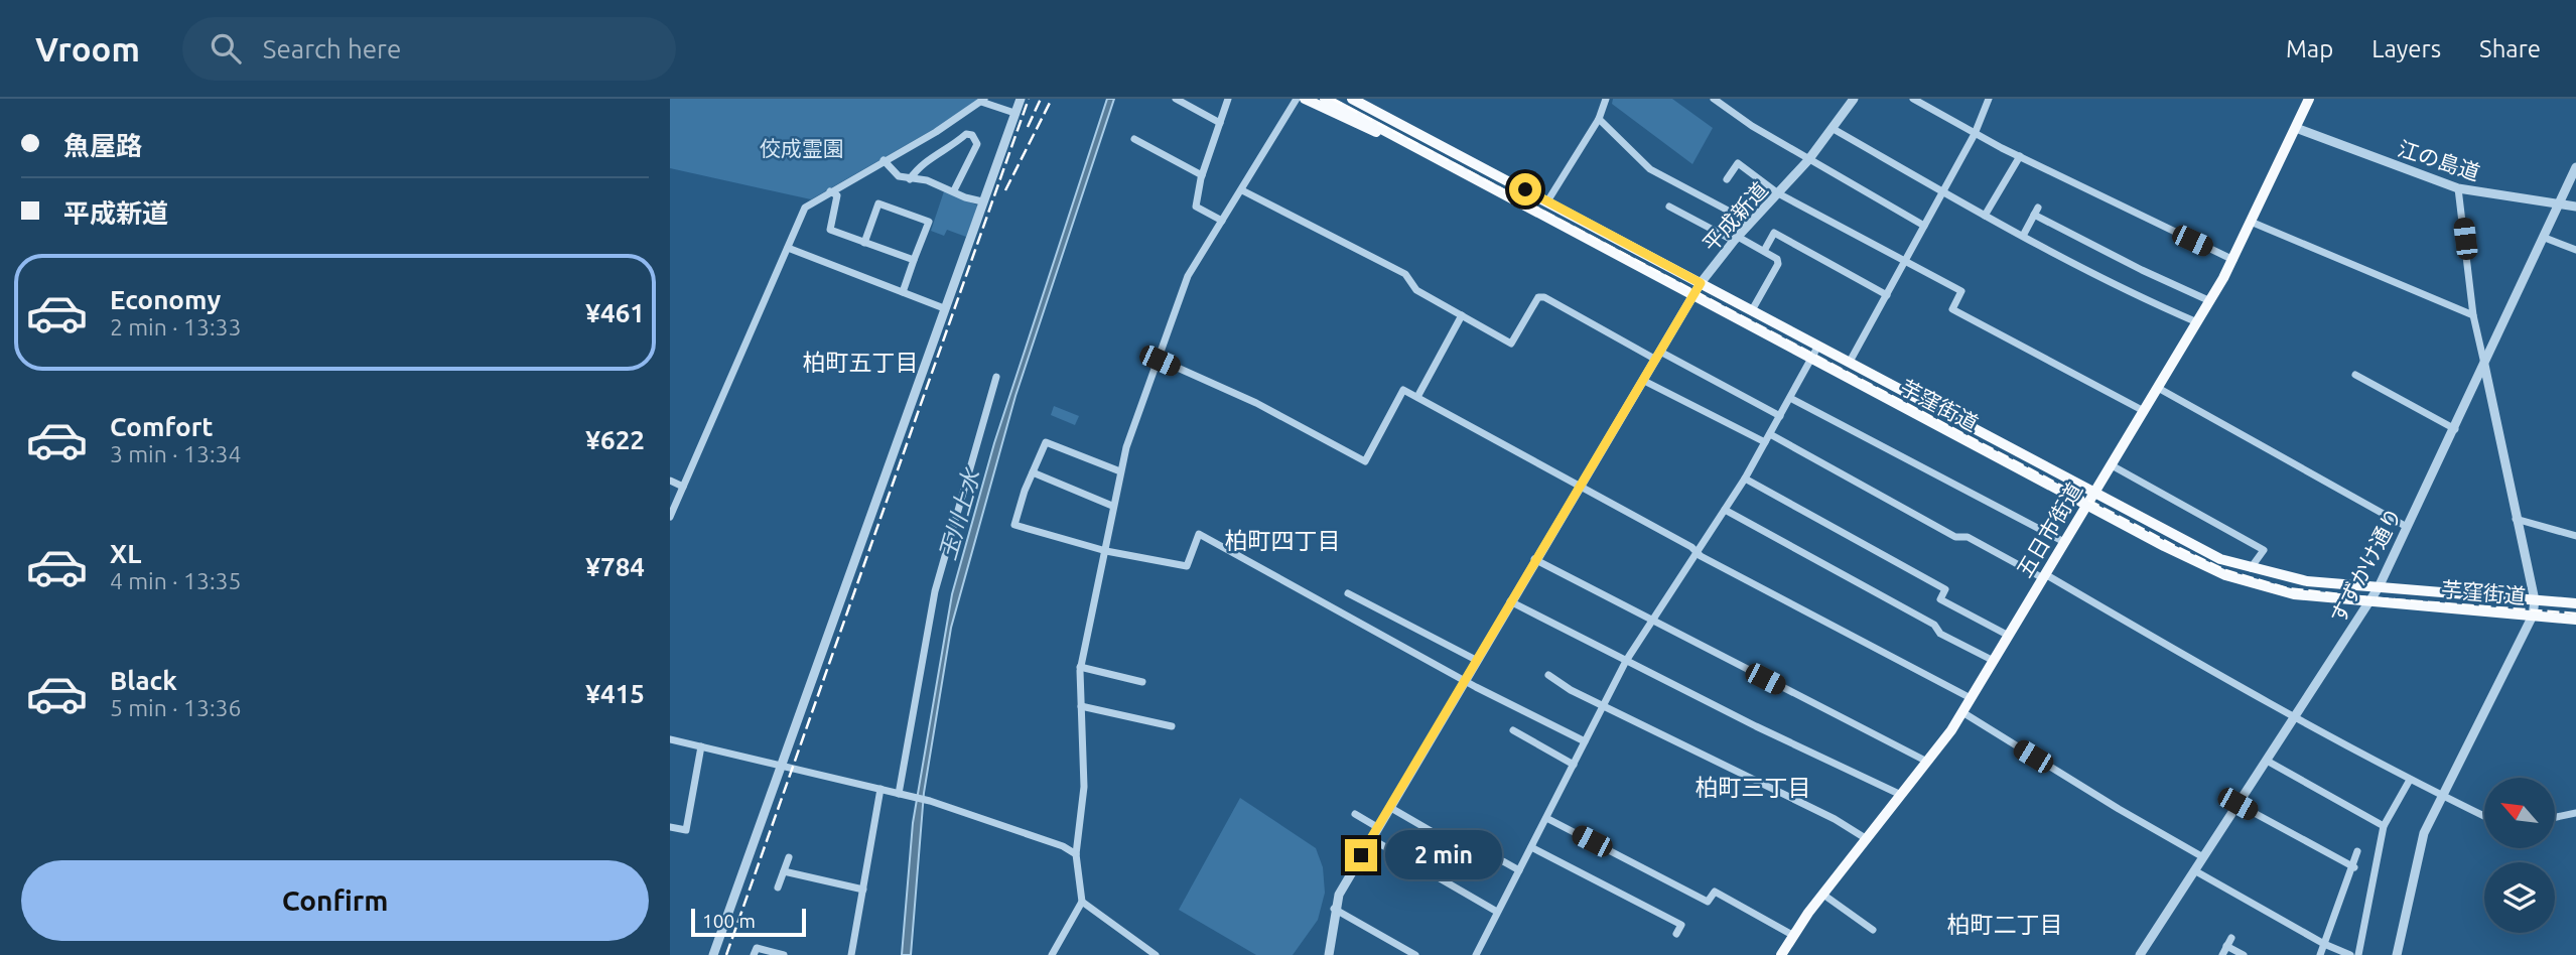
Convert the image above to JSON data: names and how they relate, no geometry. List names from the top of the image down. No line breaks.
{"streets":{"main road":["芋窪街道","五日市街道"],"street":["江の島道","平成新道","すずかけ通り"]},"crossings":[["江の島道","五日市街道"],["江の島道","すずかけ通り"],["平成新道","芋窪街道"],["芋窪街道","五日市街道"],["芋窪街道","すずかけ通り"]],"districts":["柏町五丁目","柏町四丁目","柏町三丁目","柏町二丁目"],"water":["玉川上水"],"parks":["佼成霊園"],"scale_bar":"100 m","north":"top left","page":{"header":"Vroom","search":"Search here","nav":["Map","Layers","Share"],"banner":["魚屋路","平成新道"],"list":[{"name":"Economy","note":"2 min · 13:33","value":"¥461"},{"name":"Comfort","note":"3 min · 13:34","value":"¥622"},{"name":"XL","note":"4 min · 13:35","value":"¥784"},{"name":"Black","note":"5 min · 13:36","value":"¥415"}],"bubble":"2 min","buttons":"Confirm","scale":"100 m"}}
